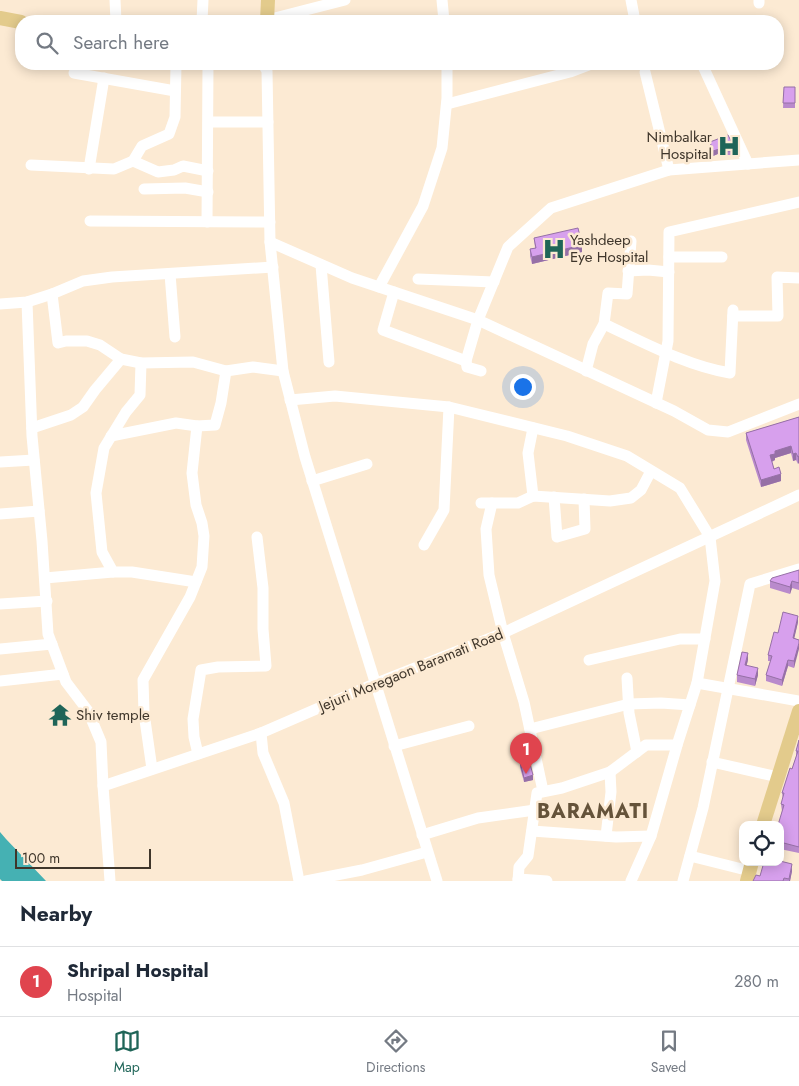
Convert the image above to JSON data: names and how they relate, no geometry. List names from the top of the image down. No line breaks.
{"streets":{"street":["Jejuri Moregaon Baramati Road"]},"districts":["BARAMATI"],"places":{"hospital":["Nimbalkar Hospital","Yashdeep Eye Hospital"],"temple":["Shiv temple"]},"scale_bar":"100 m","page":{"search":"Search here","pins":"1","scale":"100 m","heading":"Nearby","list":[{"mark":"1","name":"Shripal Hospital","note":"Hospital","value":"280 m"}],"nav":["Map","Directions","Saved"]}}
